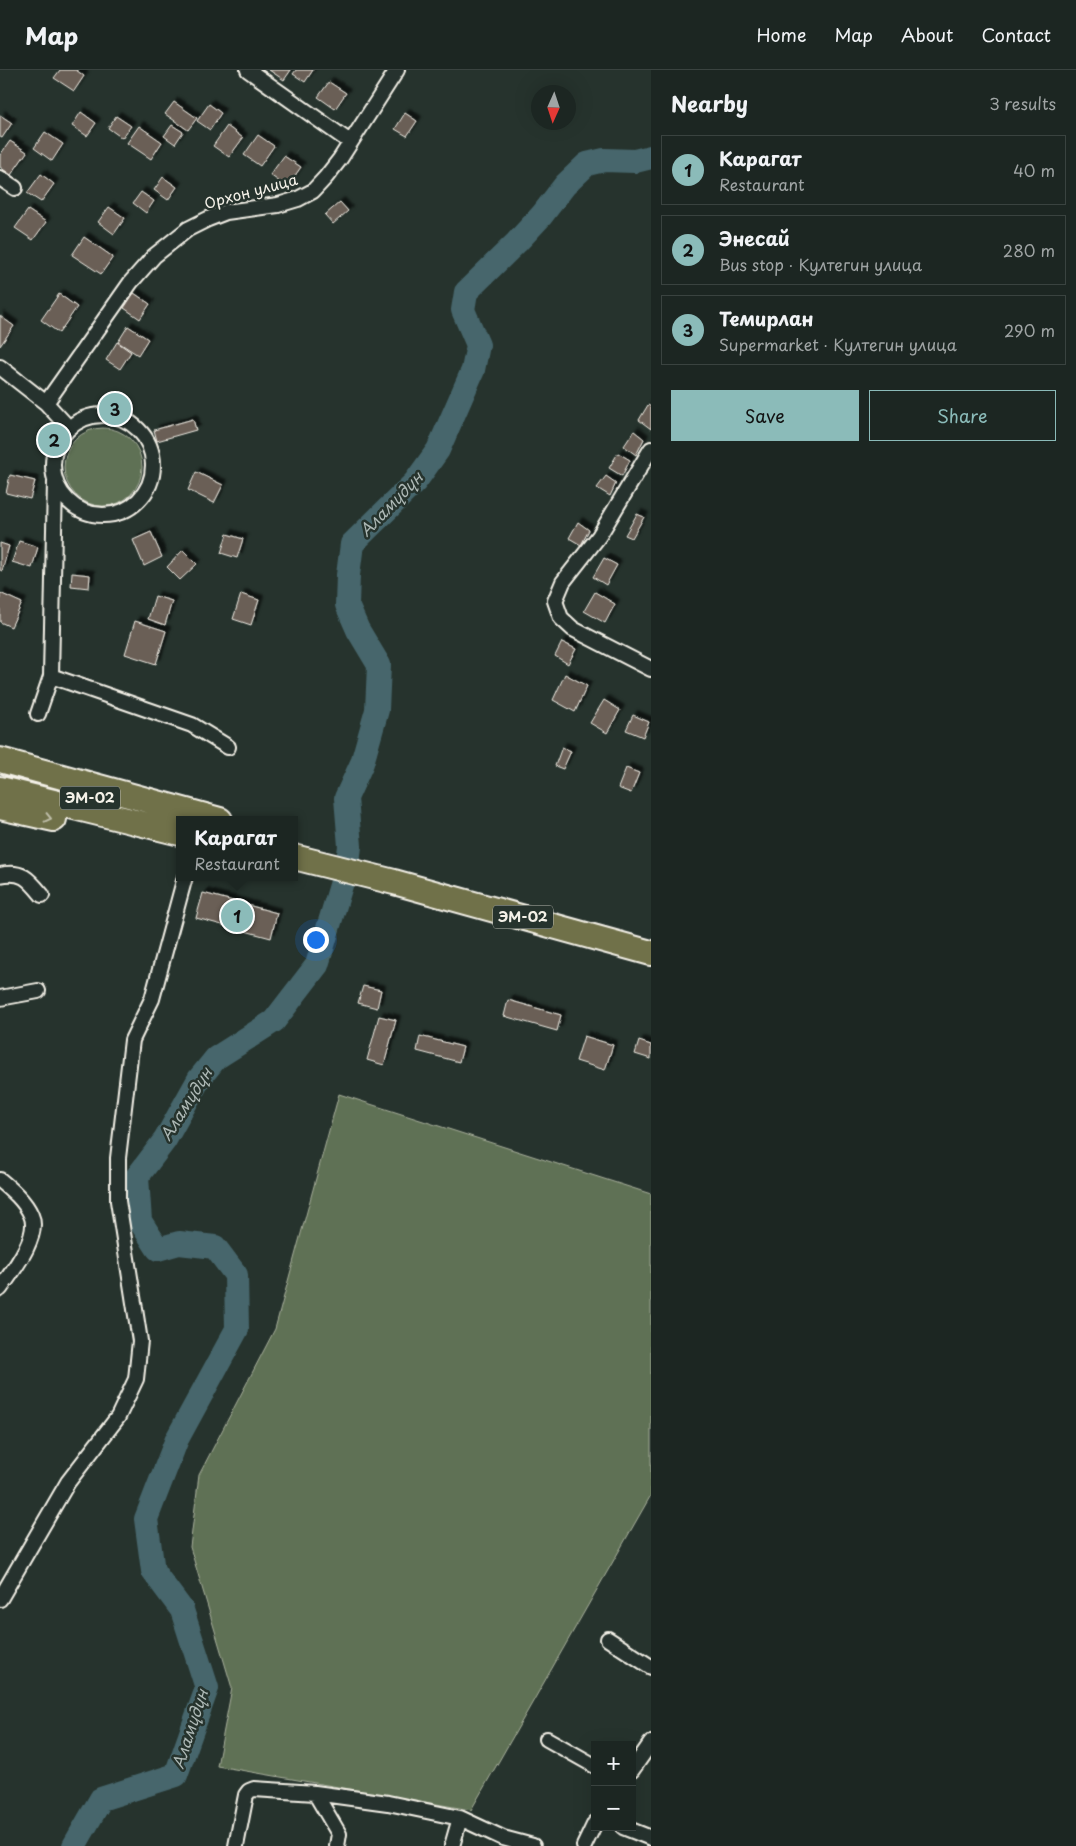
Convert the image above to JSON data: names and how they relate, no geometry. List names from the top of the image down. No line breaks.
{"streets":{"highway":["ЭМ-02"],"street":["Орхон улица"]},"water":["Аламүдүн"],"north":"bottom","page":{"header":"Map","nav":["Home","Map","About","Contact"],"heading":["Nearby","3 results"],"list":[{"mark":"1","name":"Карагат","note":"Restaurant","value":"40 m"},{"mark":"2","name":"Энесай","note":"Bus stop · Култегин улица","value":"280 m"},{"mark":"3","name":"Темирлан","note":"Supermarket · Култегин улица","value":"290 m"}],"buttons":["Save","Share"],"pins":["3","2","1"],"popup":["Карагат","Restaurant"],"map_buttons":["+","−"]}}
